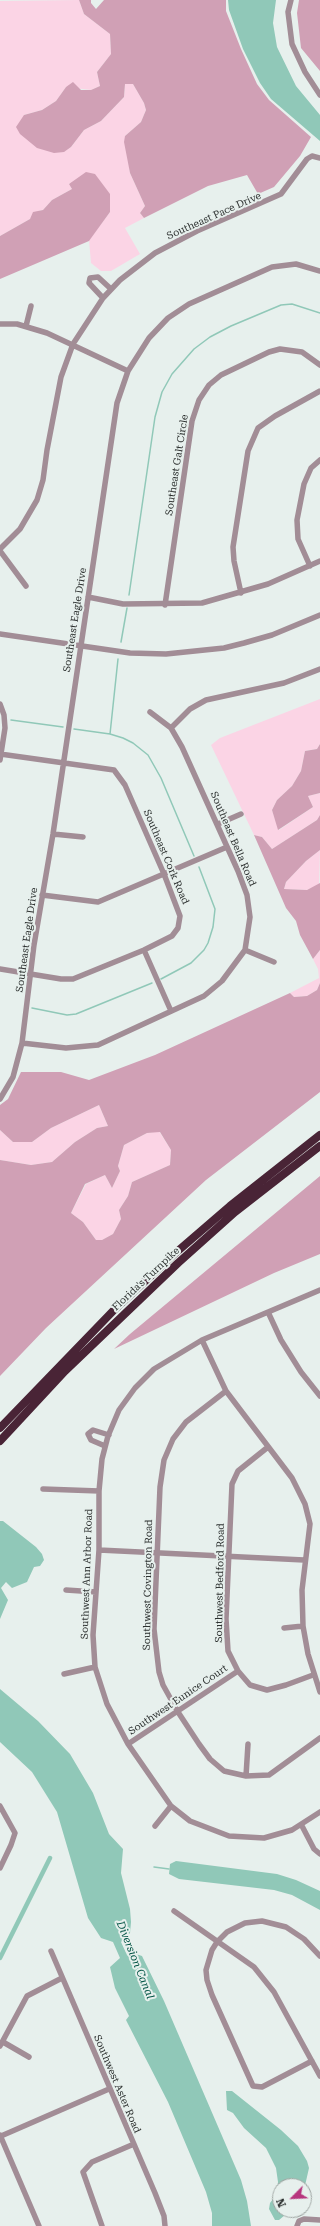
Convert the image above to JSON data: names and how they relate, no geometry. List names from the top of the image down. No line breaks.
{"streets":{"highway":["Florida's Turnpike"],"street":["Southeast Pace Drive","Southeast Galt Circle","Southeast Eagle Drive","Southeast Bella Road","Southeast Cork Road","Southwest Ann Arbor Road","Southwest Bedford Road","Southwest Covington Road","Southwest Eunice Court","Southwest Aster Road"]},"crossings":[["Southeast Eagle Drive","Southeast Bella Road"],["Southeast Eagle Drive","Southeast Cork Road"],["Southwest Ann Arbor Road","Southwest Eunice Court"],["Southwest Bedford Road","Southwest Eunice Court"],["Southwest Covington Road","Southwest Eunice Court"]],"water":["Diversion Canal"],"north":"bottom left"}
